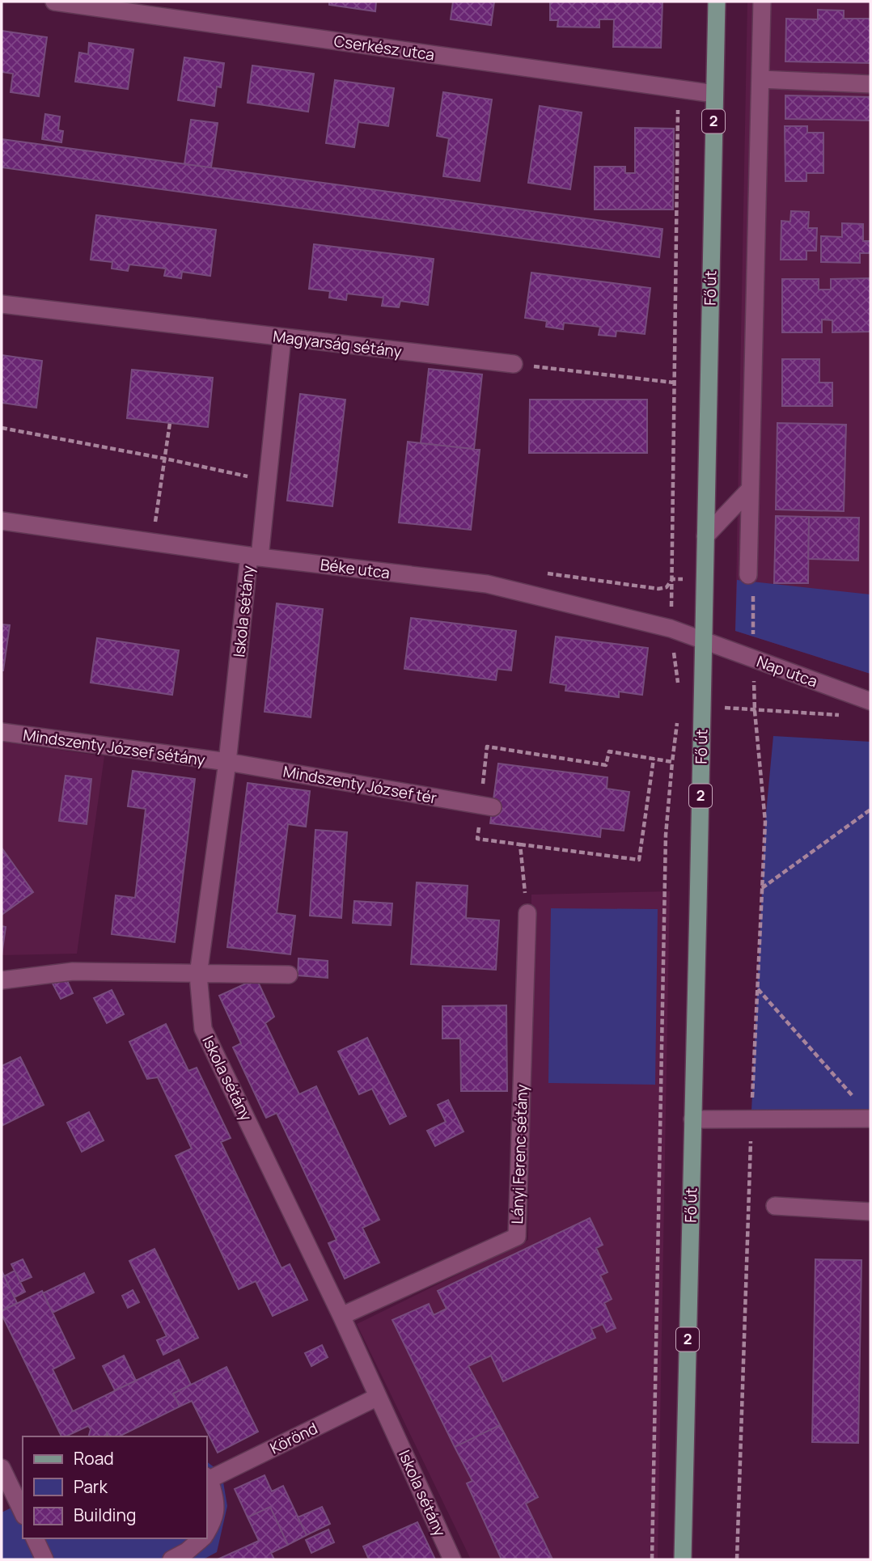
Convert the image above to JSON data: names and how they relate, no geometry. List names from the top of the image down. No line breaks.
{"streets":{"main road":["2","Fő út"],"street":["Cserkész utca","Magyarság sétány","Béke utca","Iskola sétány","Nap utca","Mindszenty József sétány","Mindszenty József tér","Lányi Ferenc sétány","Körönd"]},"crossings":[["Cserkész utca","Fő út"],["Fő út","Béke utca"],["Fő út","Nap utca"],["Magyarság sétány","Iskola sétány"],["Béke utca","Iskola sétány"],["Béke utca","Nap utca"],["Iskola sétány","Mindszenty József sétány"],["Iskola sétány","Mindszenty József tér"],["Iskola sétány","Lányi Ferenc sétány"],["Iskola sétány","Körönd"],["Mindszenty József sétány","Mindszenty József tér"]],"legend":["Road","Park","Building"]}
